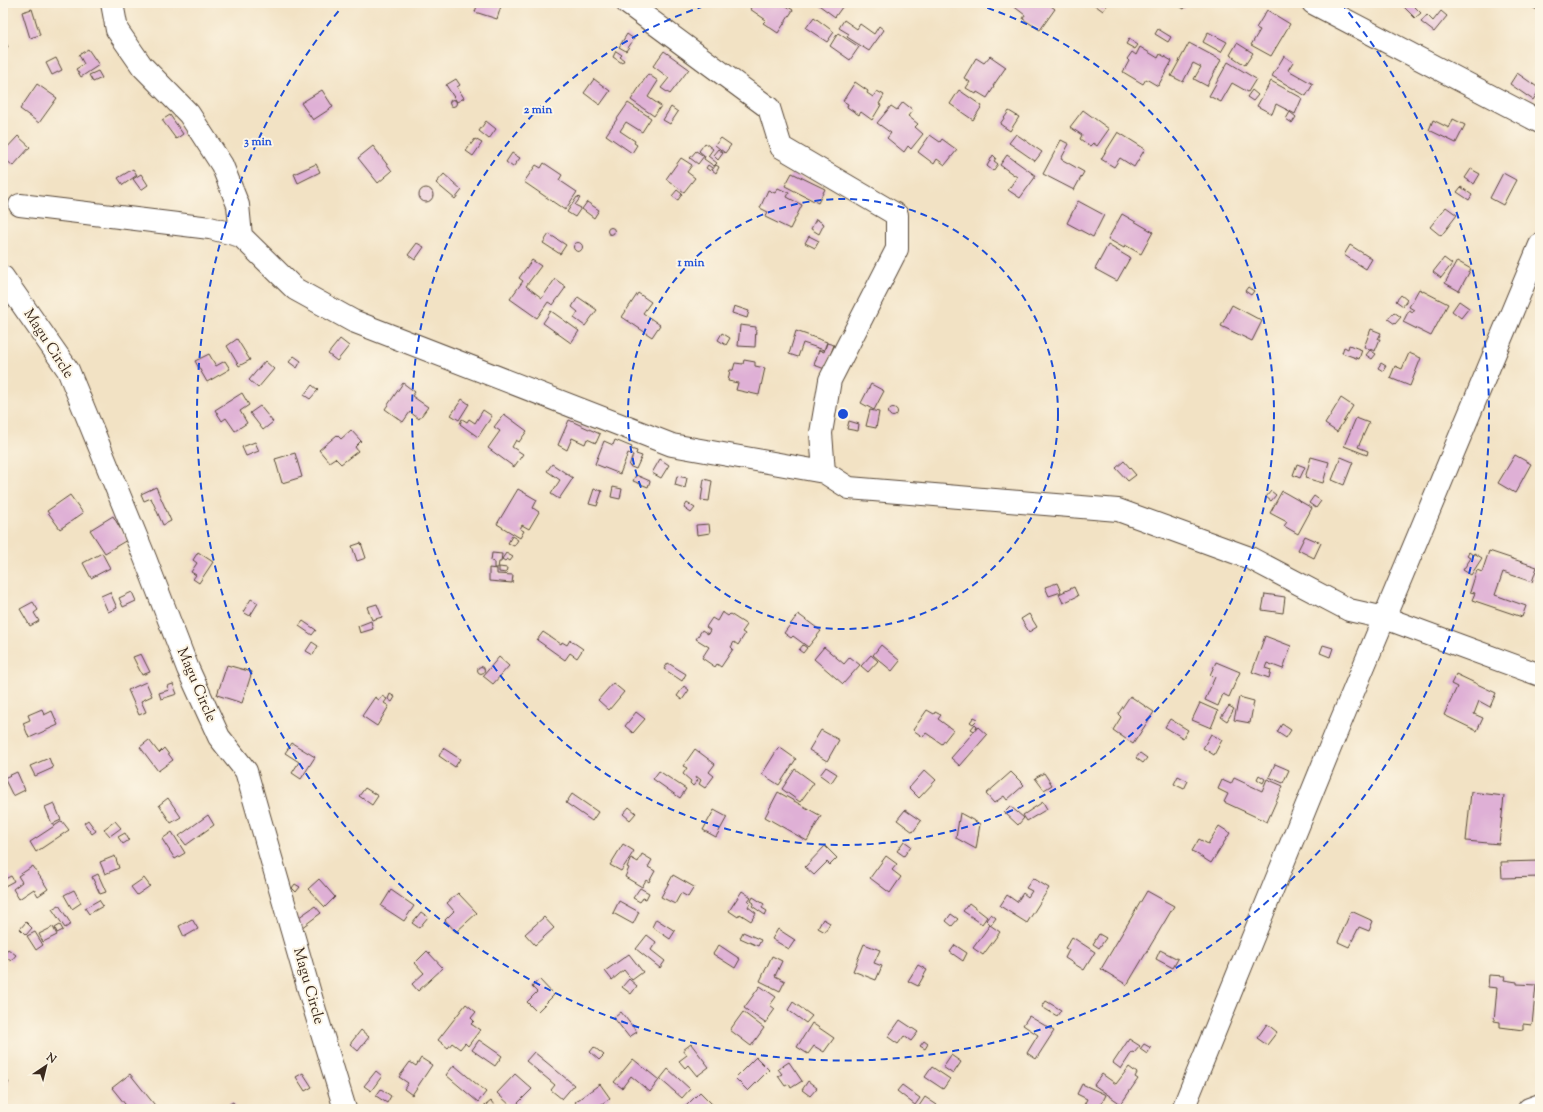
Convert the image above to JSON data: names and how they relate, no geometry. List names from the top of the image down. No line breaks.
{"streets":{"street":["Magu Circle"]},"north":"top right","rings":["2 min","3 min","1 min"]}
